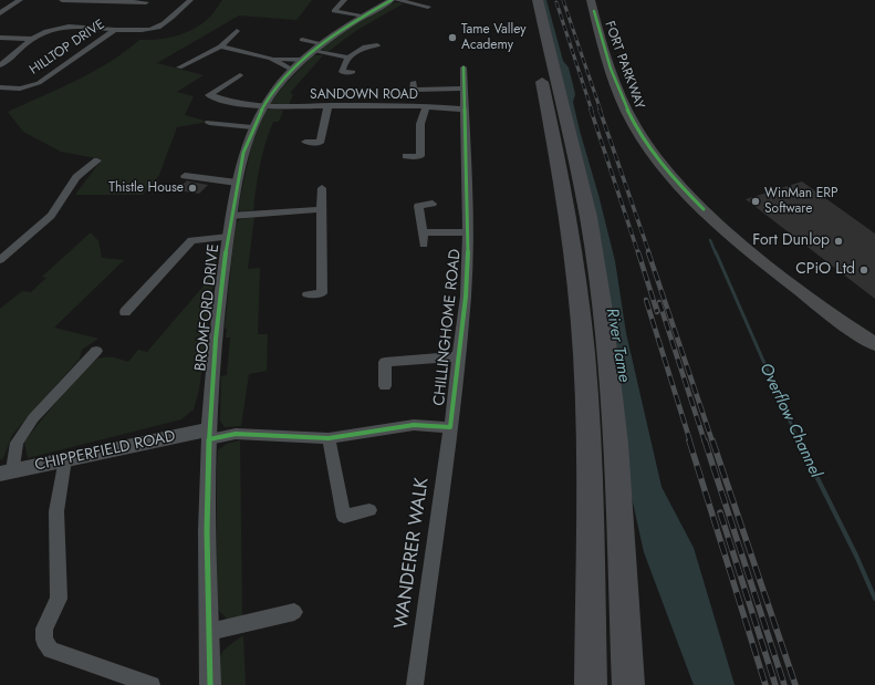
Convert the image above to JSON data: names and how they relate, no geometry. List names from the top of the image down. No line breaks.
{"streets":{"main road":["FORT PARKWAY"],"street":["HILLTOP DRIVE","SANDOWN ROAD","BROMFORD DRIVE","CHILLINGHOME ROAD","CHIPPERFIELD ROAD","WANDERER WALK"]},"crossings":[["SANDOWN ROAD","BROMFORD DRIVE"],["SANDOWN ROAD","CHILLINGHOME ROAD"],["BROMFORD DRIVE","CHILLINGHOME ROAD"],["BROMFORD DRIVE","CHIPPERFIELD ROAD"],["CHILLINGHOME ROAD","CHIPPERFIELD ROAD"],["CHILLINGHOME ROAD","WANDERER WALK"]],"water":["River Tame","Overflow Channel"],"places":["Tame Valley Academy","Thistle House","WinMan ERP Software","Fort Dunlop","CPiO Ltd"]}
